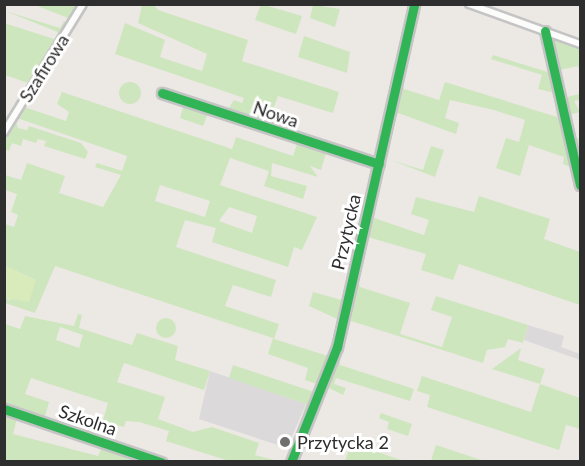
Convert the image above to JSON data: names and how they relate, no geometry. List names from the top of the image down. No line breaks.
{"streets":{"street":["Szafirowa","Nowa","Przytycka","Szkolna"]},"crossings":[["Nowa","Przytycka"]],"places":["Przytycka 2"]}
